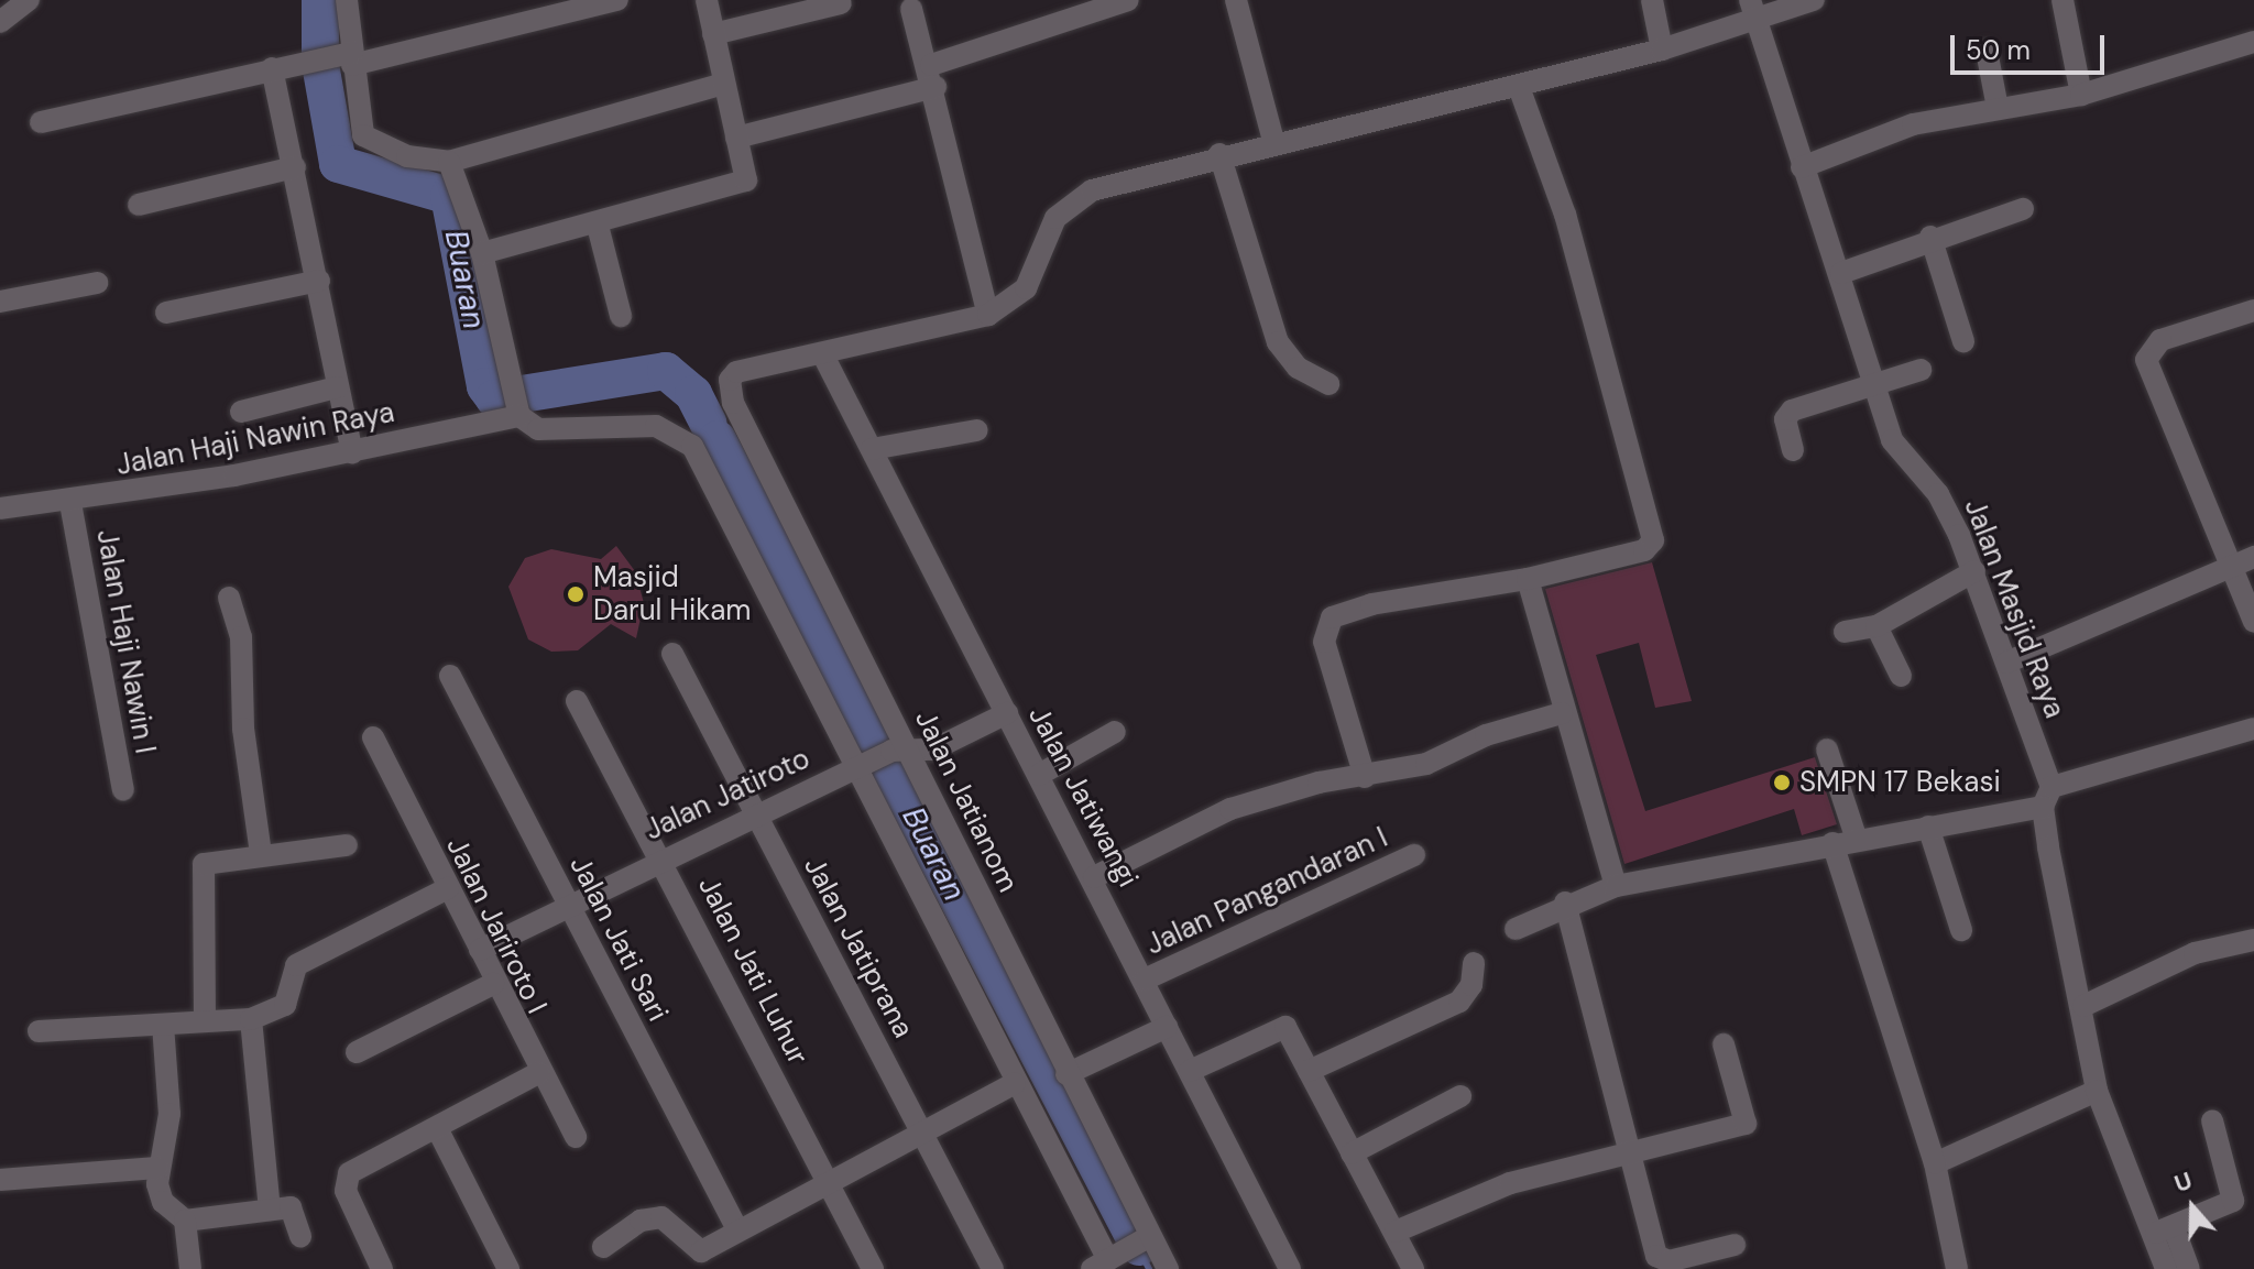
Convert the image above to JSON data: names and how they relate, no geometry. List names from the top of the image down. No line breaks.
{"streets":{"street":["Jalan Haji Nawin Raya","Jalan Masjid Raya","Jalan Haji Nawin I","Jalan Jatiroto","Jalan Jatiwangi","Jalan Jatianom","Jalan Pangandaran I","Jalan Jariroto I","Jalan Jati Sari","Jalan Jatiprana","Jalan Jati Luhur"]},"crossings":[["Jalan Haji Nawin Raya","Jalan Haji Nawin I"],["Jalan Jatiroto","Jalan Jatiwangi"],["Jalan Jatiroto","Jalan Jatianom"],["Jalan Jatiroto","Jalan Jariroto I"],["Jalan Jatiroto","Jalan Jati Sari"],["Jalan Jatiroto","Jalan Jatiprana"],["Jalan Jatiroto","Jalan Jati Luhur"],["Jalan Jatiwangi","Jalan Jatianom"],["Jalan Jatiwangi","Jalan Pangandaran I"]],"water":["Buaran"],"places":["Masjid Darul Hikam","SMPN 17 Bekasi"],"scale_bar":"50 m","north":"top"}
